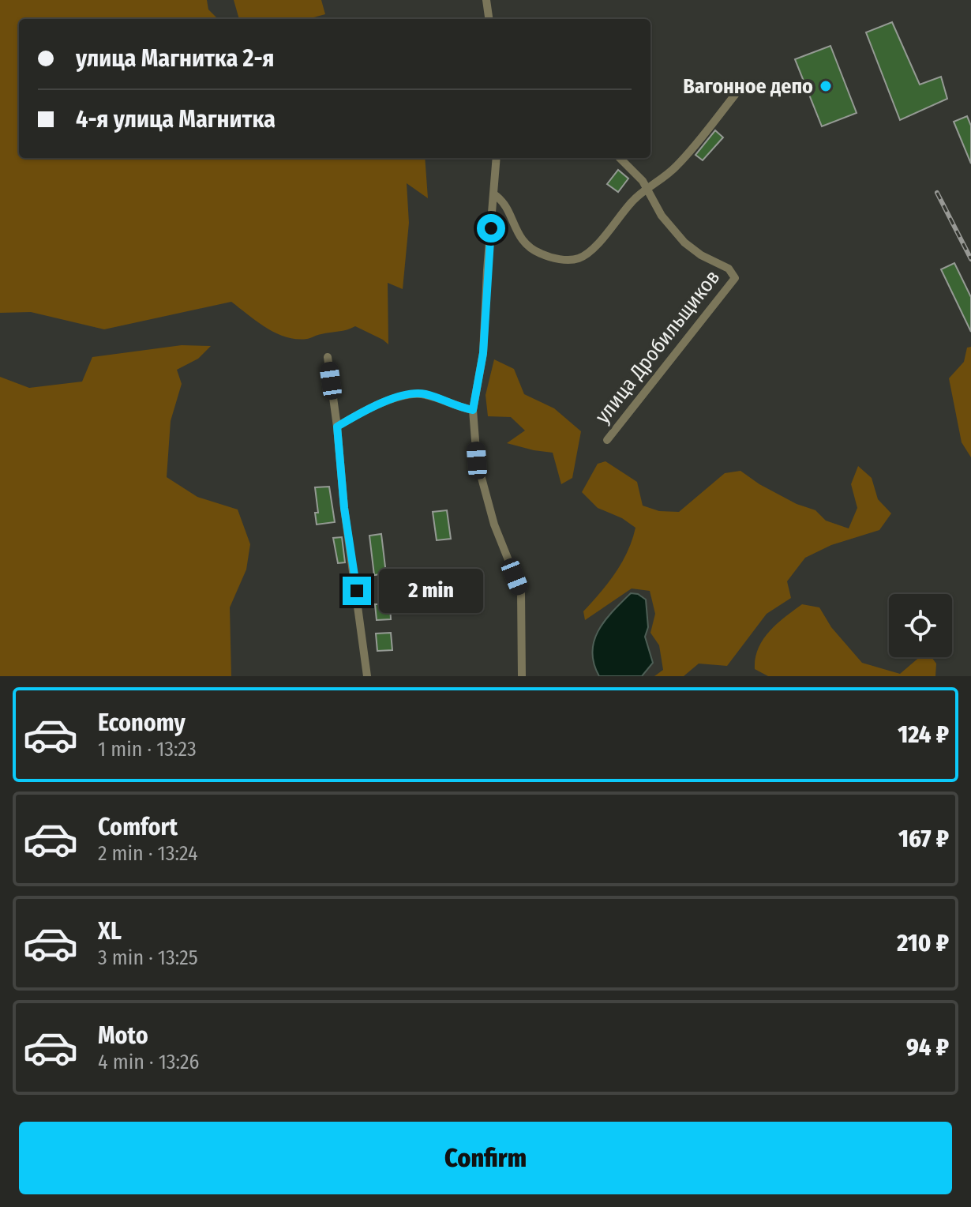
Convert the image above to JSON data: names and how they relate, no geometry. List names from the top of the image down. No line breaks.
{"streets":{"street":["улица Дробильщиков"]},"places":["Вагонное депо"],"page":{"banner":["улица Магнитка 2-я","4-я улица Магнитка"],"bubble":"2 min","list":[{"name":"Economy","note":"1 min · 13:23","value":"124 ₽"},{"name":"Comfort","note":"2 min · 13:24","value":"167 ₽"},{"name":"XL","note":"3 min · 13:25","value":"210 ₽"},{"name":"Moto","note":"4 min · 13:26","value":"94 ₽"}],"buttons":"Confirm"}}
